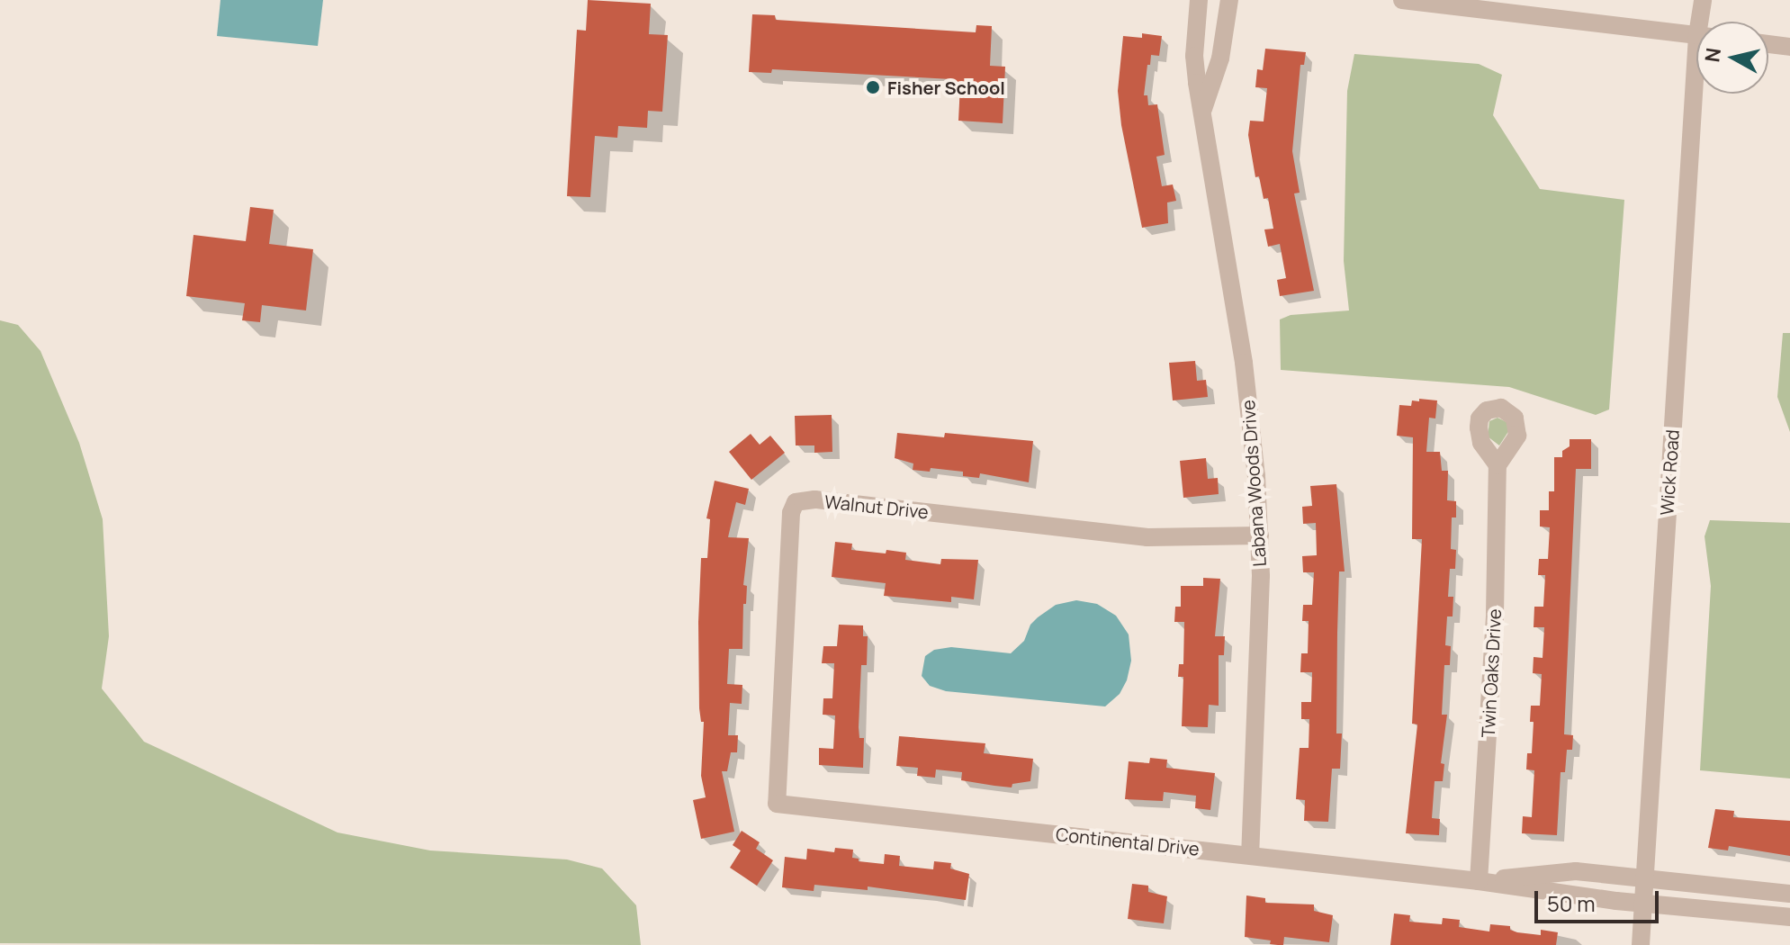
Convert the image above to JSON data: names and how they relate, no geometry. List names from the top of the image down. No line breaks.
{"streets":{"street":["Wick Road","Labana Woods Drive","Walnut Drive","Twin Oaks Drive","Continental Drive"]},"crossings":[["Wick Road","Continental Drive"],["Labana Woods Drive","Walnut Drive"],["Labana Woods Drive","Continental Drive"],["Walnut Drive","Continental Drive"],["Twin Oaks Drive","Continental Drive"]],"places":["Fisher School"],"scale_bar":"50 m","north":"left"}
